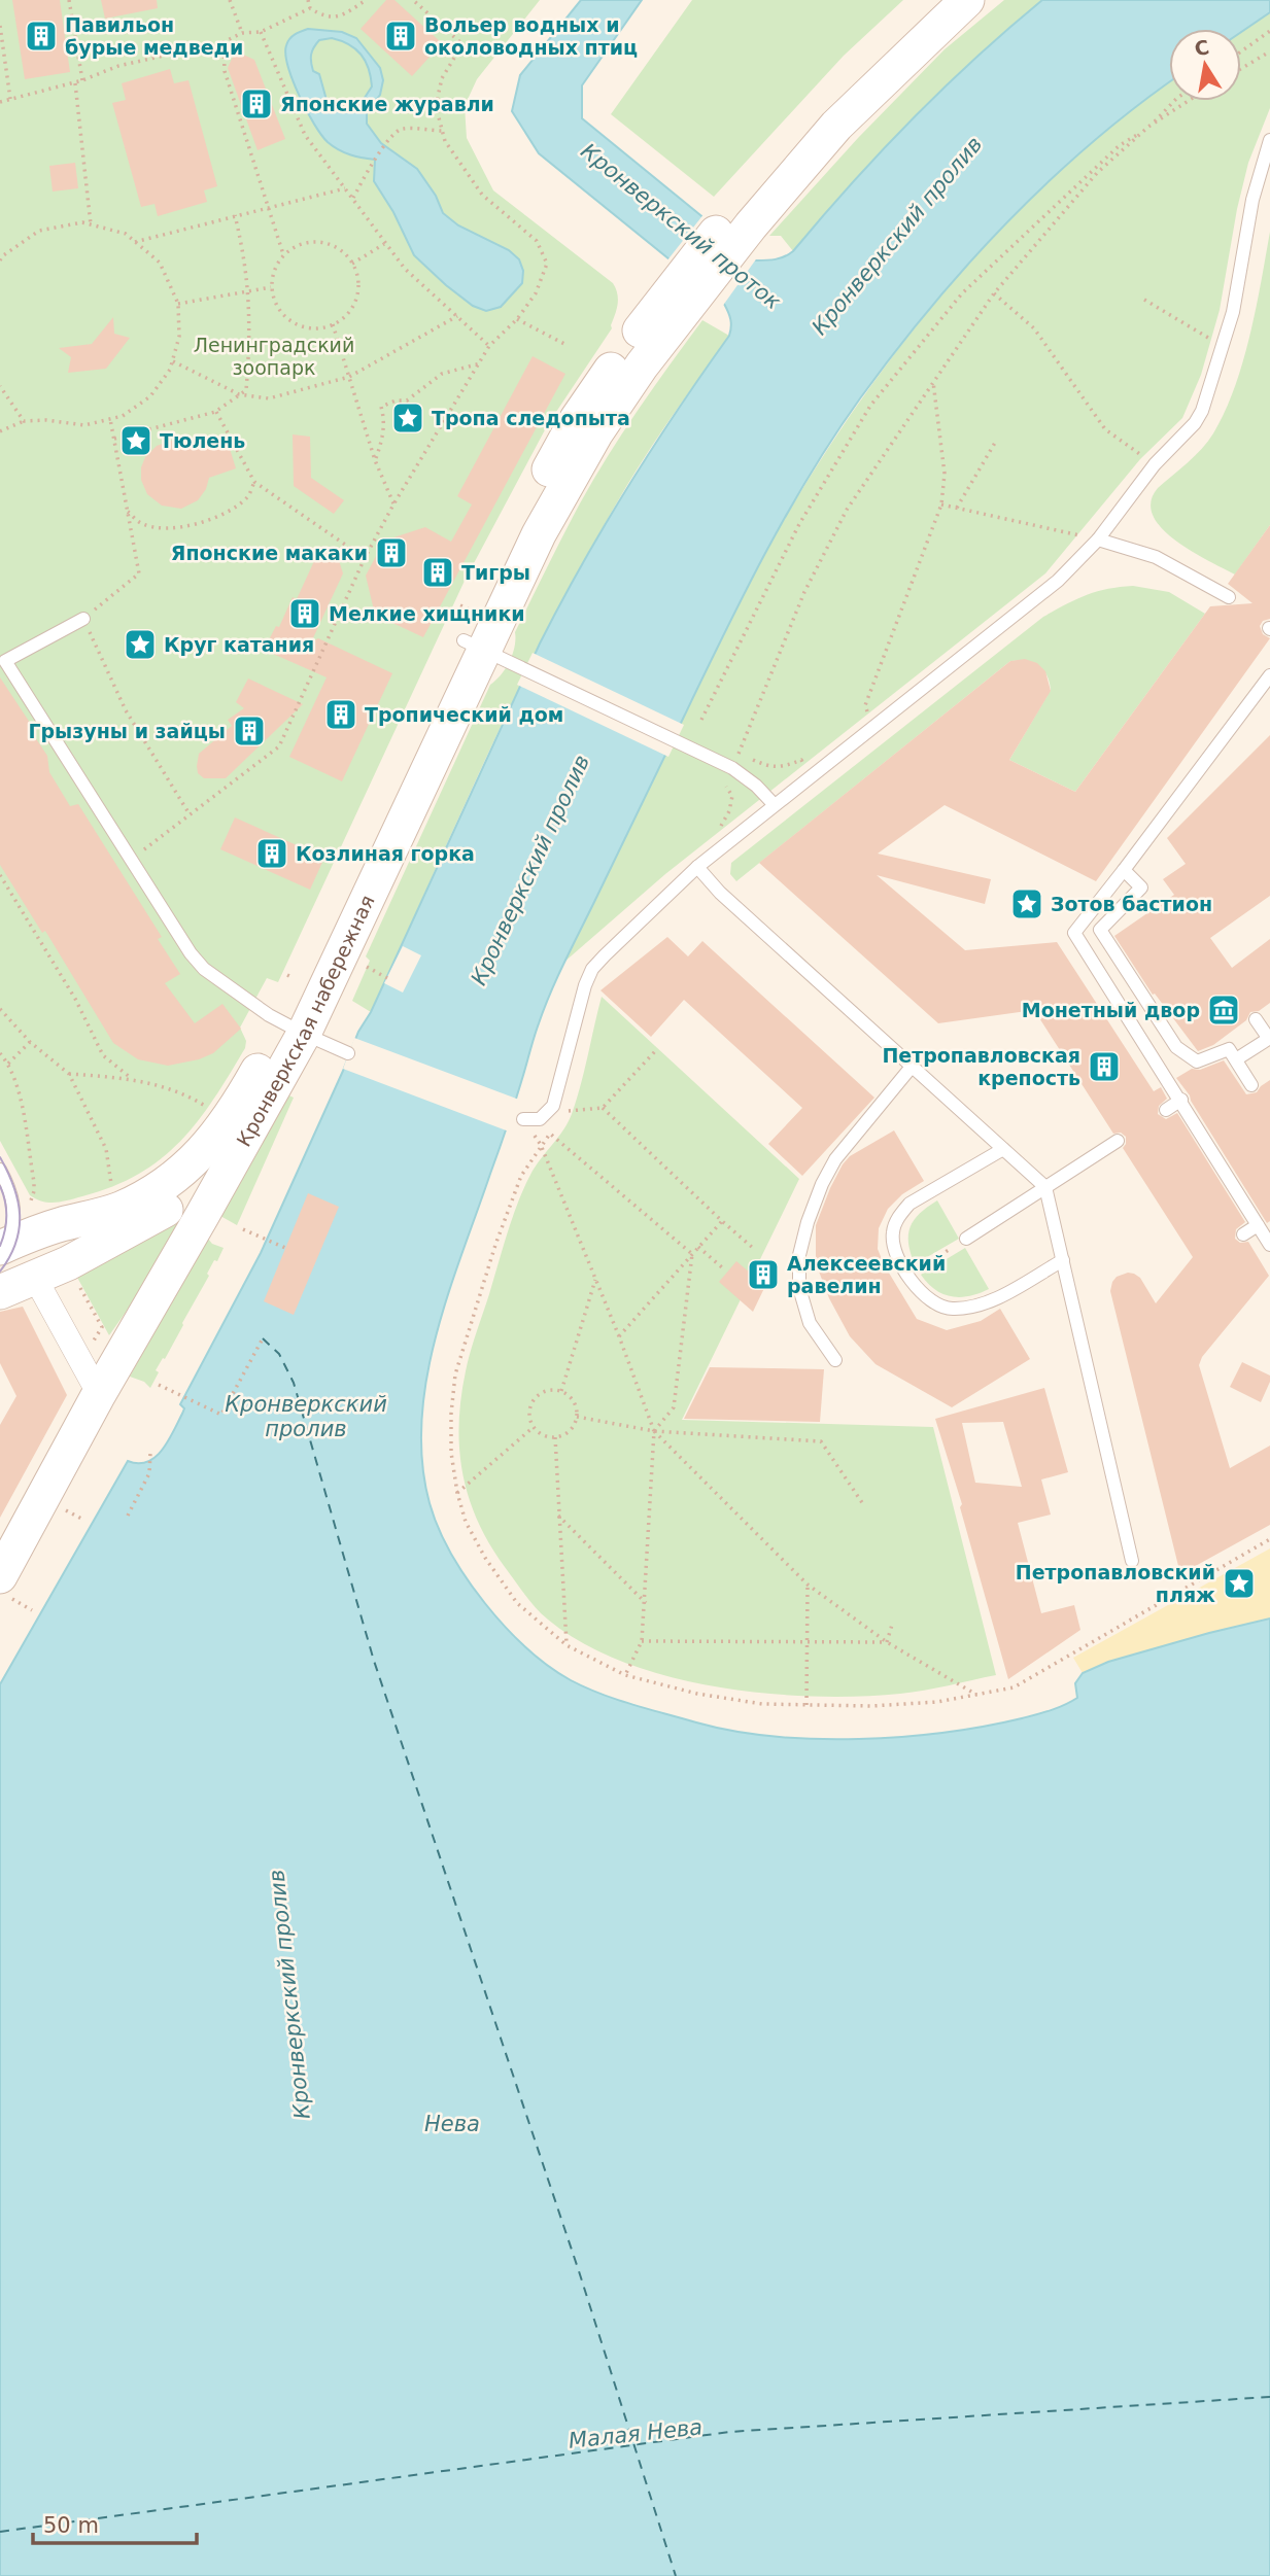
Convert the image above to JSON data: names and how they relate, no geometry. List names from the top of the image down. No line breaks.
{"streets":{"main road":["Кронверкская набережная"]},"water":["Кронверкский проток","Кронверкский пролив","Нева","Малая Нева"],"parks":["Ленинградский зоопарк"],"places":{"building":["Павильон бурые медведи","Вольер водных и околоводных птиц","Японские журавли","Японские макаки","Тигры","Мелкие хищники","Тропический дом","Грызуны и зайцы","Козлиная горка","Петропавловская крепость","Алексеевский равелин"],"place":["Тропа следопыта","Тюлень","Круг катания","Зотов бастион","Петропавловский пляж"],"museum":["Монетный двор"]},"scale_bar":"50 m","north":"top"}
